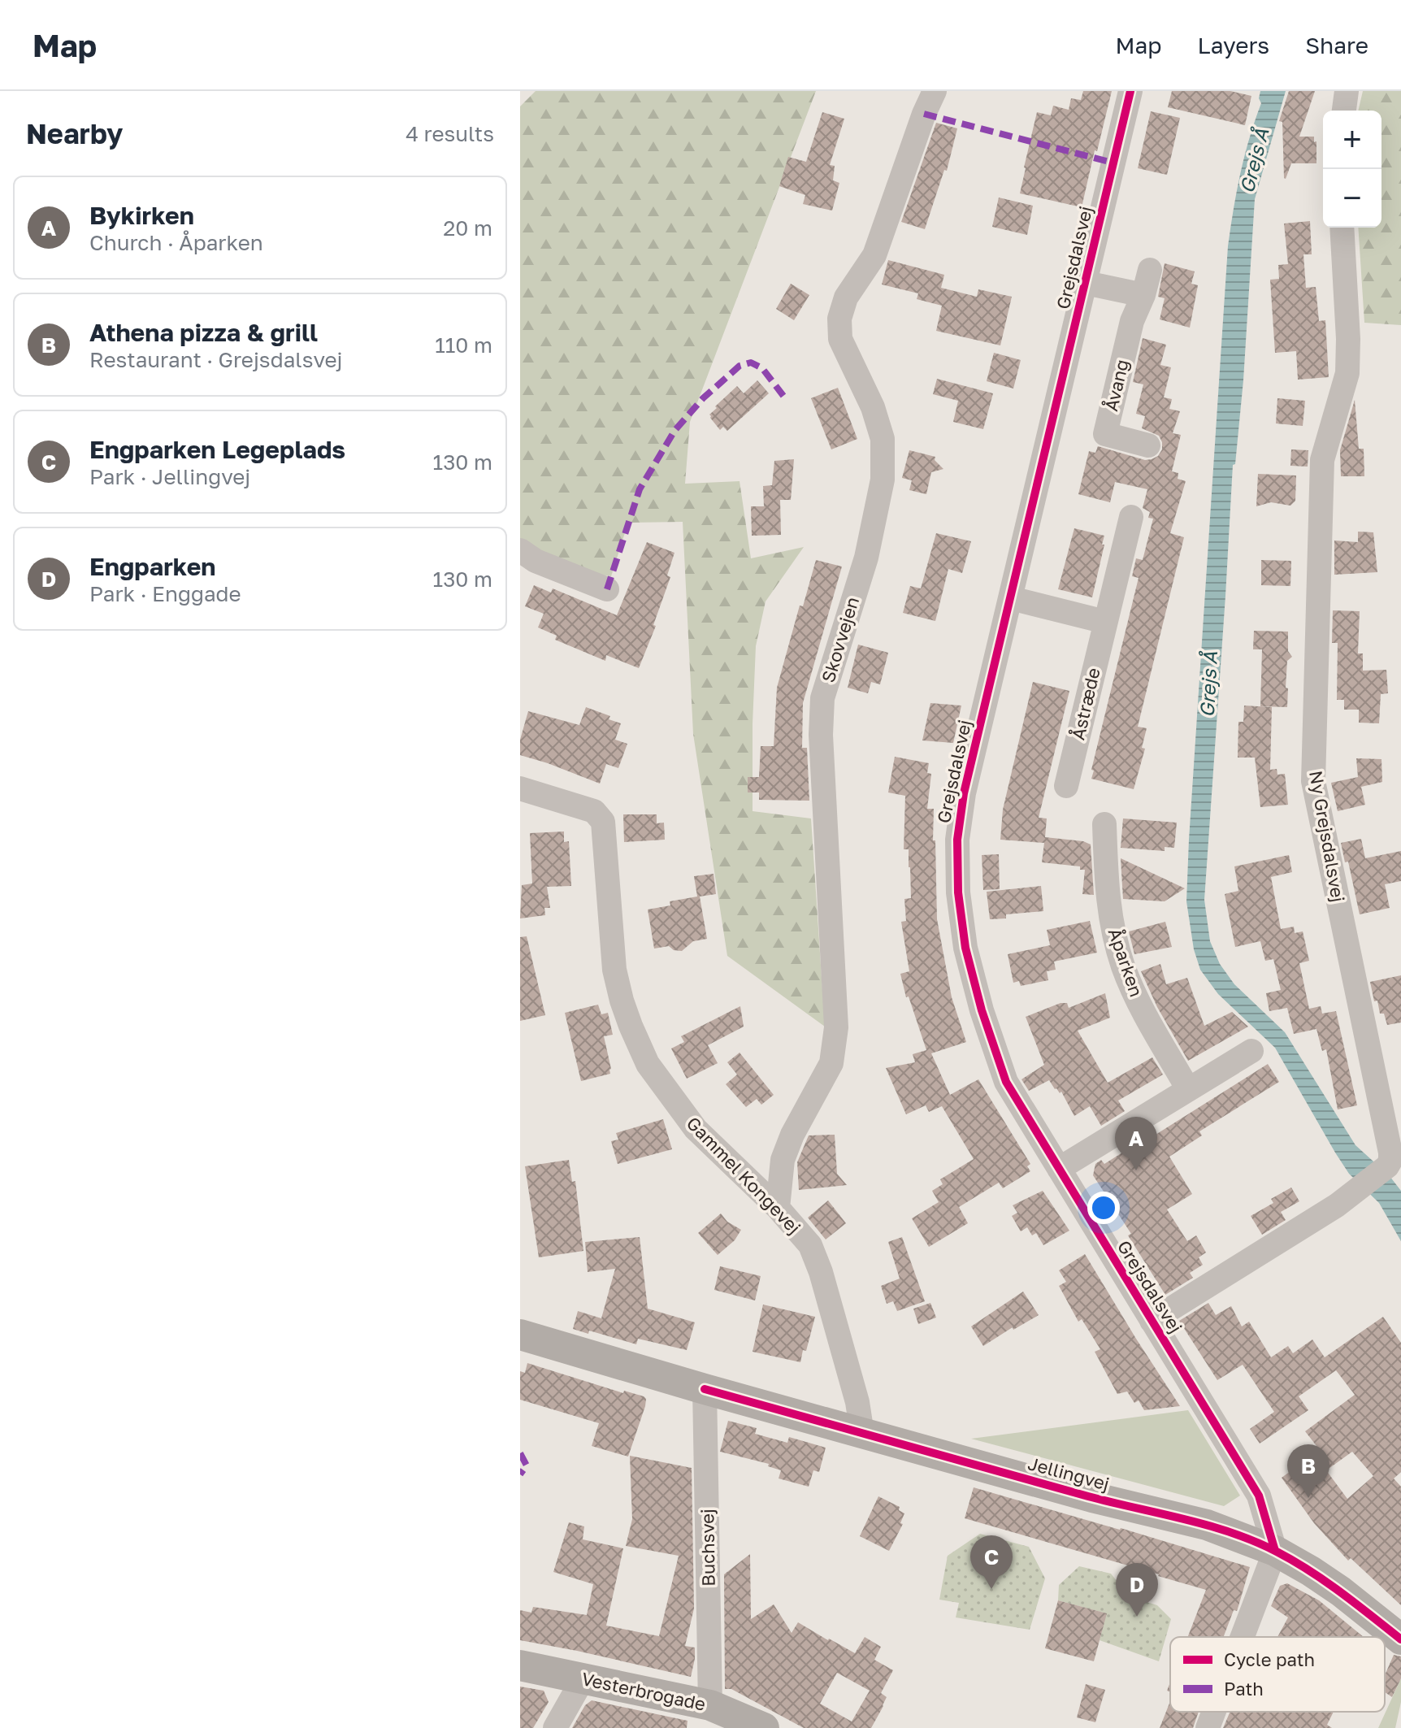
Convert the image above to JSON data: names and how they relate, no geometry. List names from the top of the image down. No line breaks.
{"streets":{"main road":["Jellingvej","Vesterbrogade"],"street":["Grejsdalsvej","Åvang","Skovvejen","Åstræde","Ny Grejsdalsvej","Åparken","Gammel Kongevej","Buchsvej"]},"crossings":[["Grejsdalsvej","Ny Grejsdalsvej"],["Grejsdalsvej","Jellingvej"],["Skovvejen","Gammel Kongevej"],["Gammel Kongevej","Jellingvej"],["Jellingvej","Buchsvej"],["Buchsvej","Vesterbrogade"]],"water":["Grejs Å"],"legend":["Cycle path","Path"],"page":{"header":"Map","nav":["Map","Layers","Share"],"heading":["Nearby","4 results"],"map_buttons":["+","−"],"list":[{"mark":"A","name":"Bykirken","note":"Church · Åparken","value":"20 m"},{"mark":"B","name":"Athena pizza & grill","note":"Restaurant · Grejsdalsvej","value":"110 m"},{"mark":"C","name":"Engparken Legeplads","note":"Park · Jellingvej","value":"130 m"},{"mark":"D","name":"Engparken","note":"Park · Enggade","value":"130 m"}],"pins":["A","B","C","D"]}}
